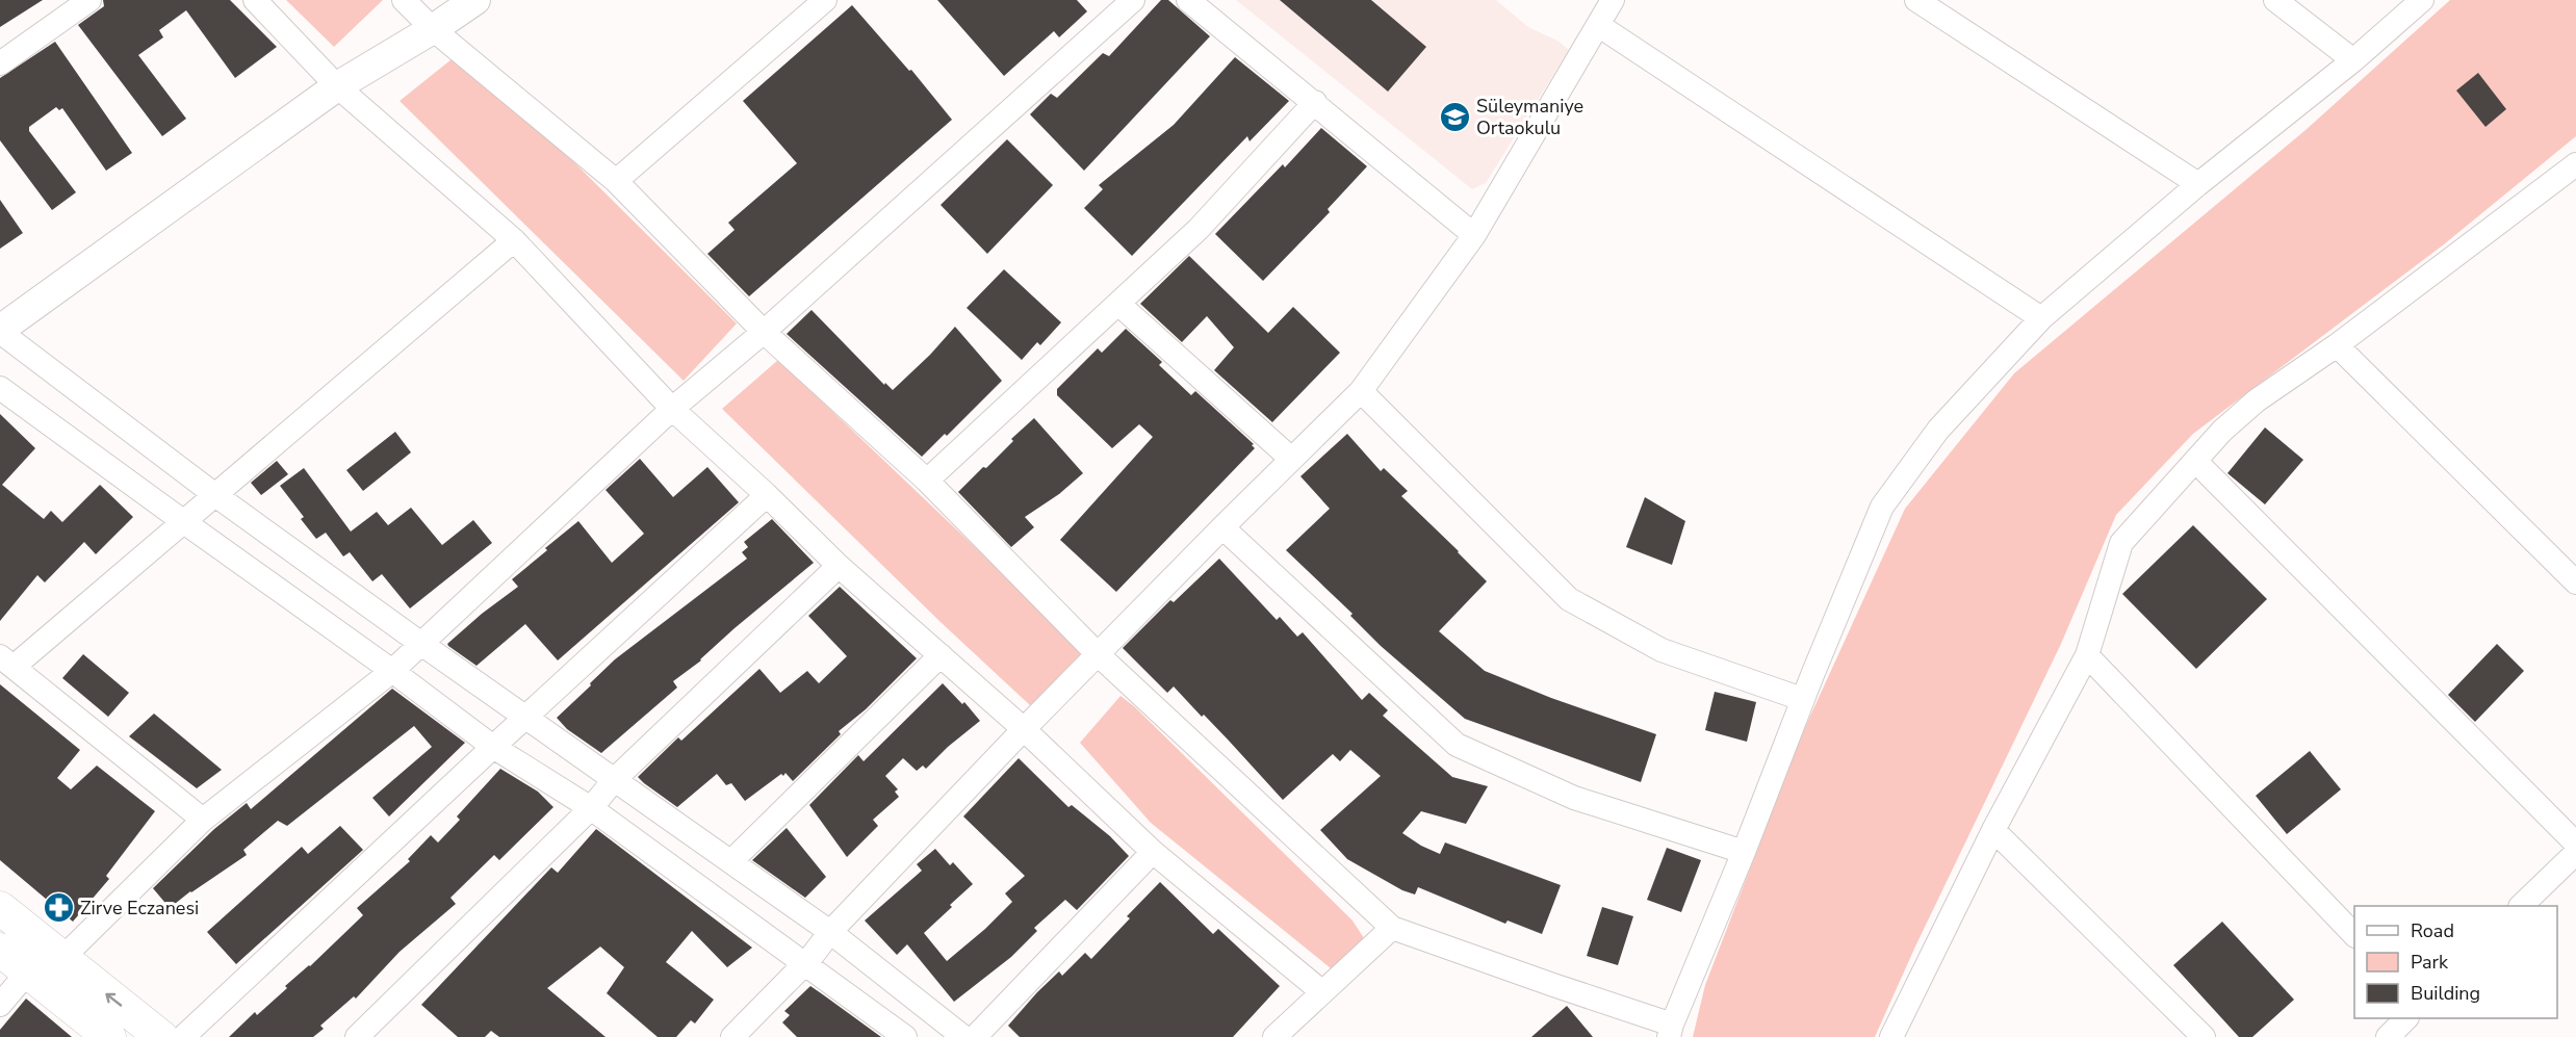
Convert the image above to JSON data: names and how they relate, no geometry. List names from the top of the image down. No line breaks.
{"places":{"school or university":["Süleymaniye Ortaokulu"],"pharmacy":["Zirve Eczanesi"]},"legend":["Road","Park","Building"]}
